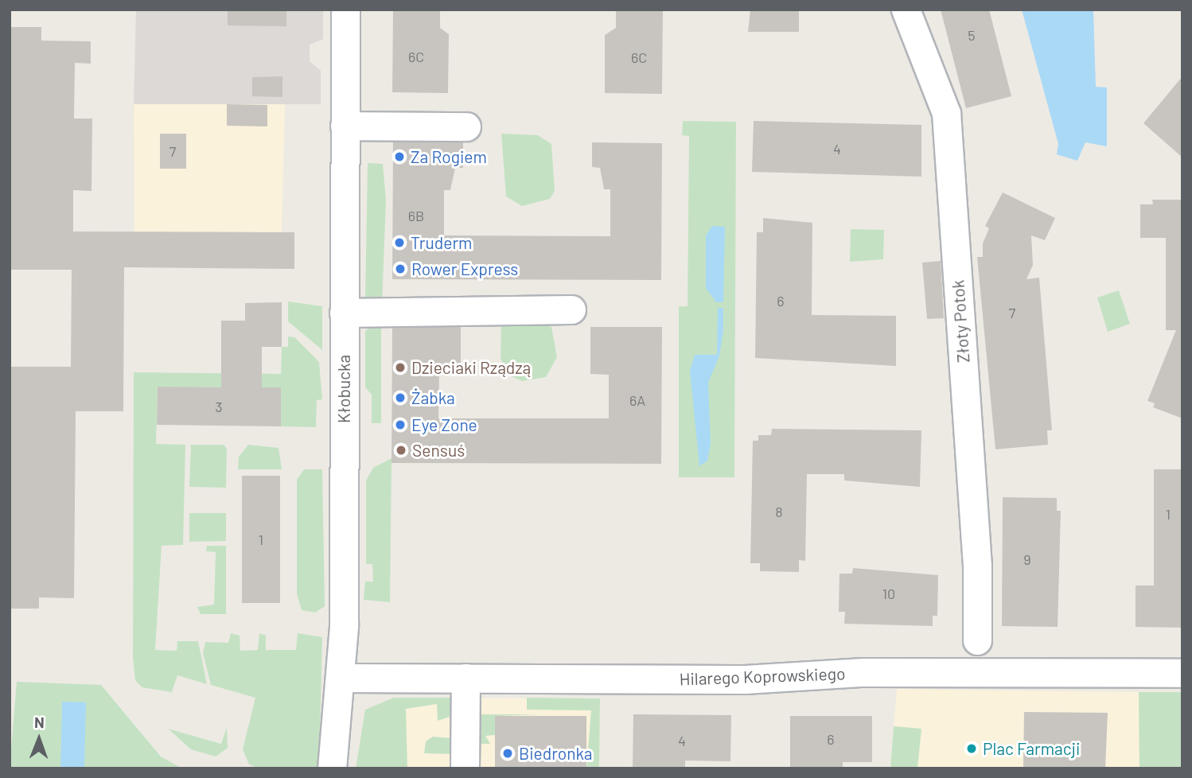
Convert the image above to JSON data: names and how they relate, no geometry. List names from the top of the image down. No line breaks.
{"streets":{"street":["Złoty Potok","Kłobucka","Hilarego Koprowskiego"]},"crossings":[["Kłobucka","Hilarego Koprowskiego"]],"places":["Za Rogiem","Truderm","Rower Express","Dzieciaki Rządzą","Żabka","Eye Zone","Sensuś","Plac Farmacji","Biedronka"],"house_numbers":["5","6C","6C","4","7","6B","6","7","6A","3","8","1","1","9","10","6","4"],"north":"top"}
